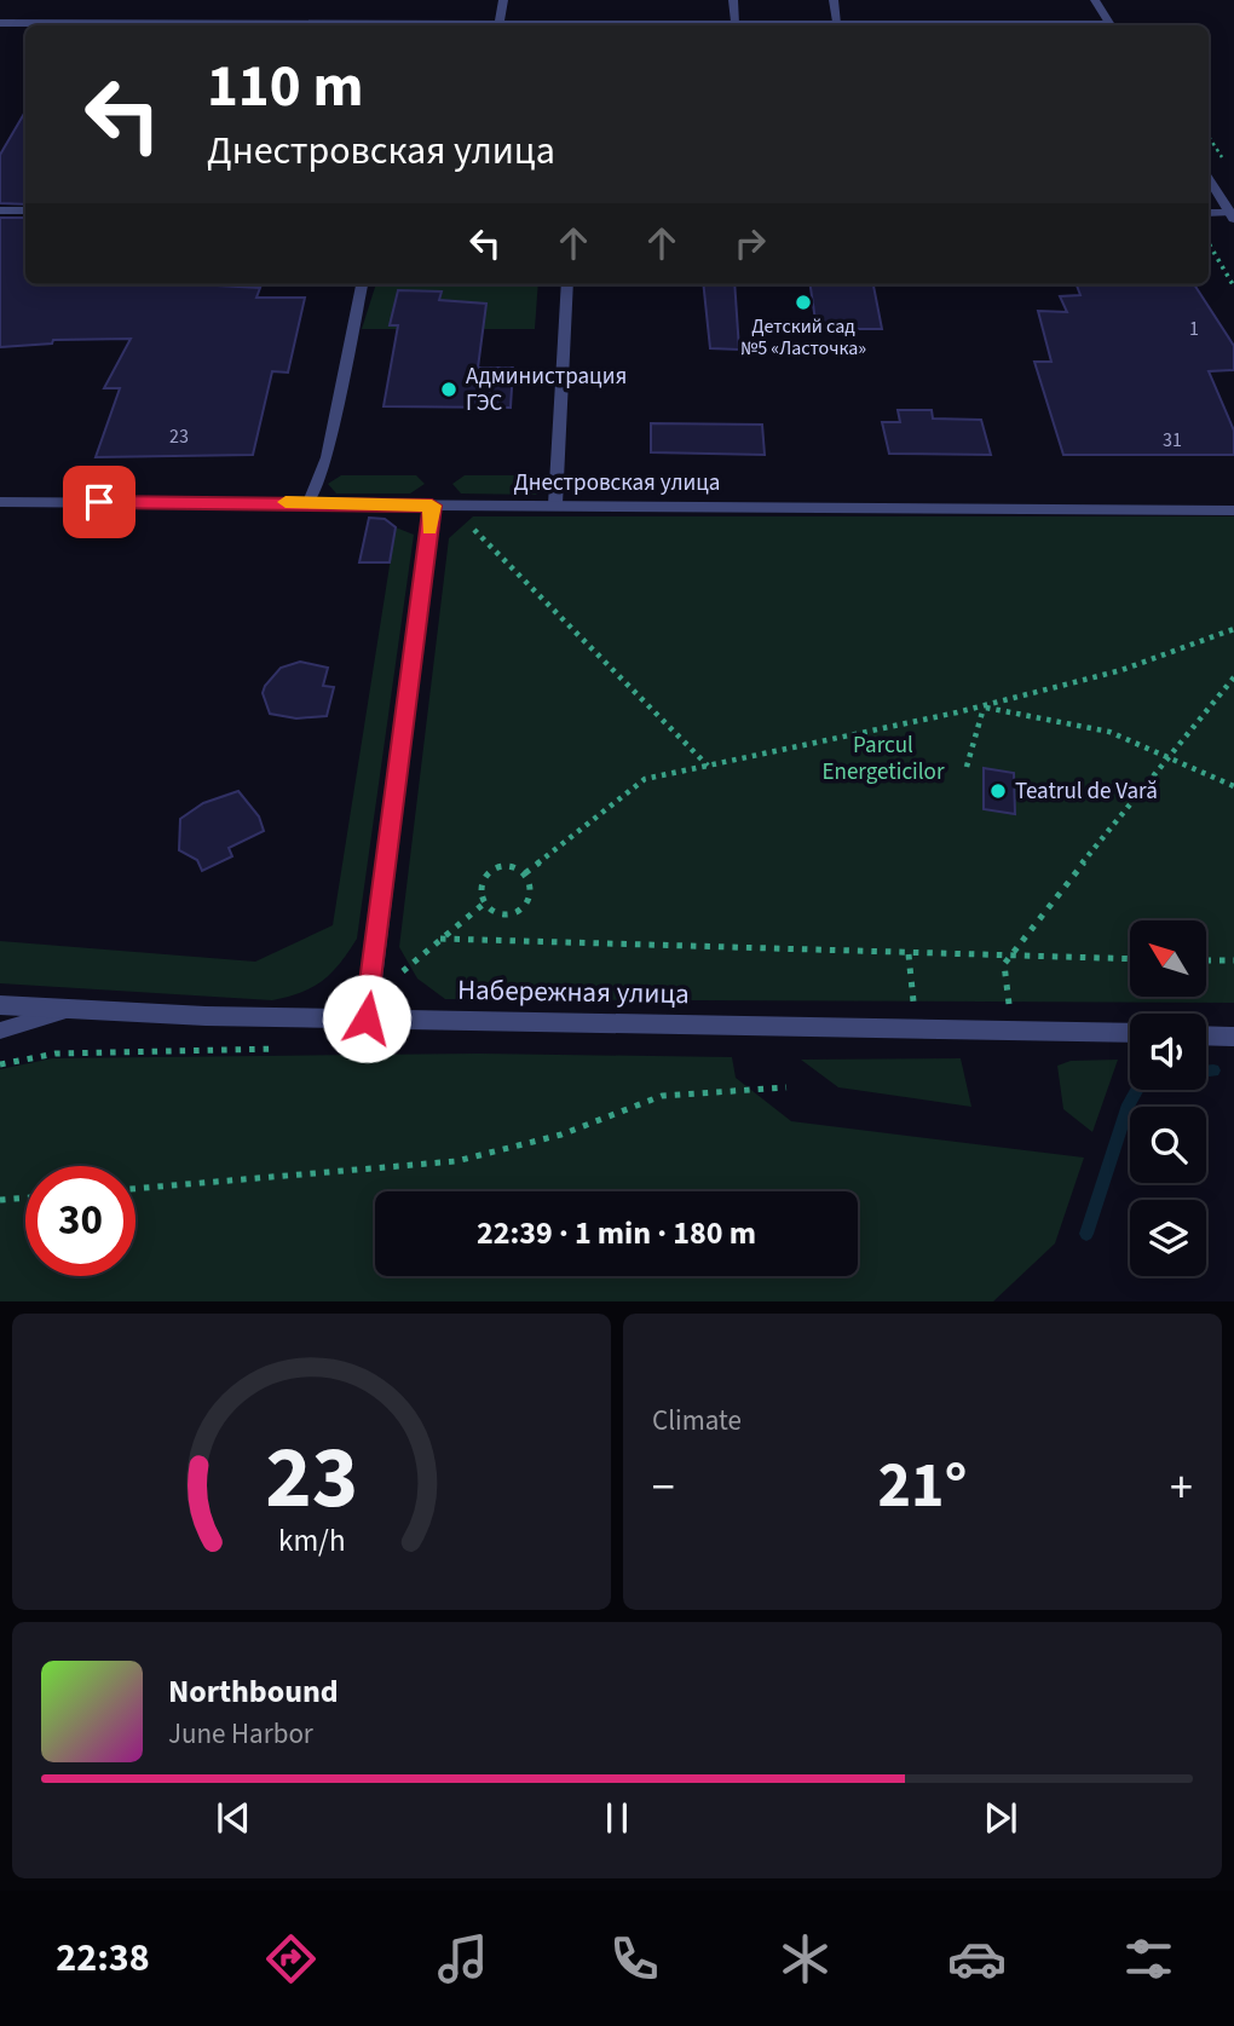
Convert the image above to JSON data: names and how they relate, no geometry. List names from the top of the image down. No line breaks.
{"streets":{"street":["Днестровская улица","Набережная улица"]},"parks":["Parcul Energeticilor"],"places":["Детский сад №5 «Ласточка»","Администрация ГЭС","Teatrul de Vară"],"house_numbers":["1","23","31"],"north":"top left","page":{"turn":["110 m","Днестровская улица"],"limit":"30","trip":"22:39 · 1 min · 180 m","tile":"Climate","heat":["−","21°","+"],"song":["Northbound","June Harbor"],"tabs":"22:38","gauge":["23","km/h"]}}
